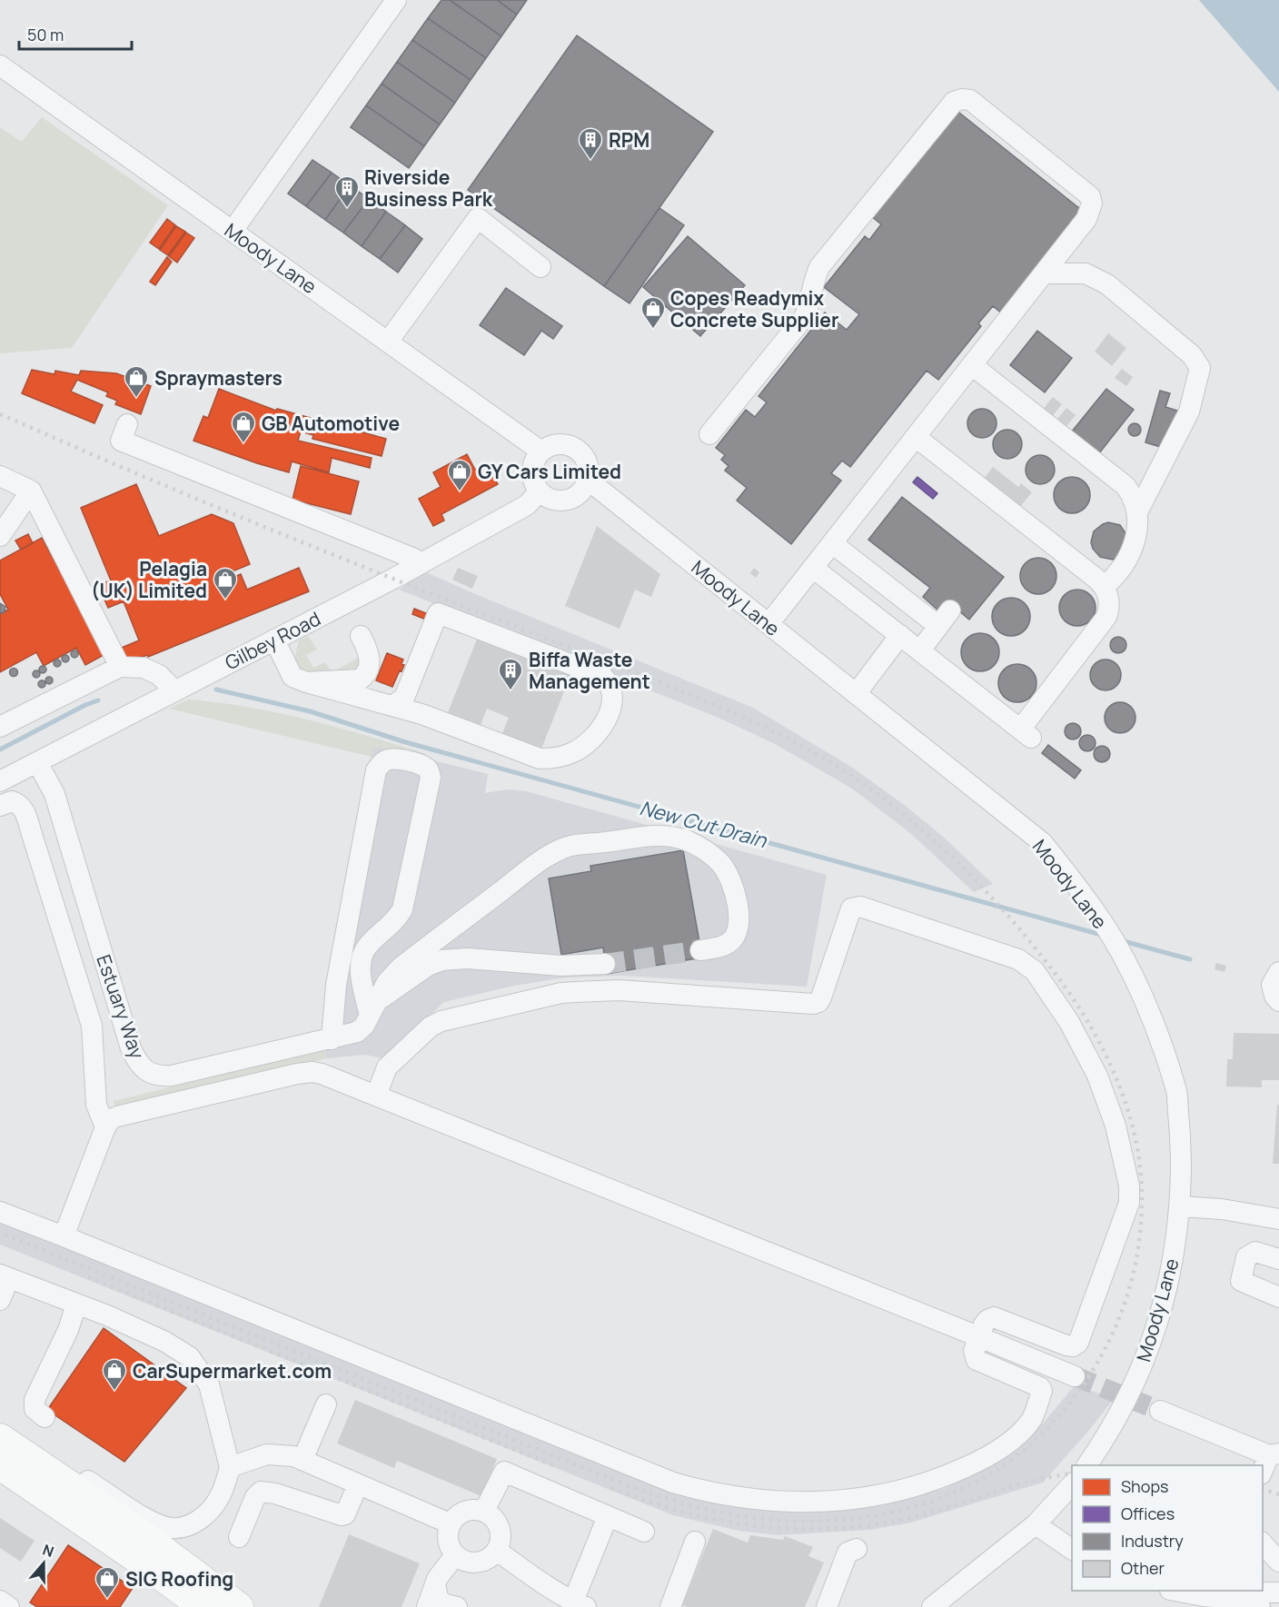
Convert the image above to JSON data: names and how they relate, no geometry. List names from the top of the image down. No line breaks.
{"streets":{"street":["Moody Lane","Gilbey Road","Estuary Way"]},"crossings":[["Moody Lane","Gilbey Road"],["Gilbey Road","Estuary Way"]],"water":["New Cut Drain"],"places":{"building":["RPM","Riverside Business Park","Biffa Waste Management"],"shop":["Copes Readymix Concrete Supplier","Spraymasters","GB Automotive","GY Cars Limited","Pelagia (UK) Limited","CarSupermarket.com","SIG Roofing"]},"legend":["Shops","Offices","Industry","Other"],"scale_bar":"50 m","north":"top"}
